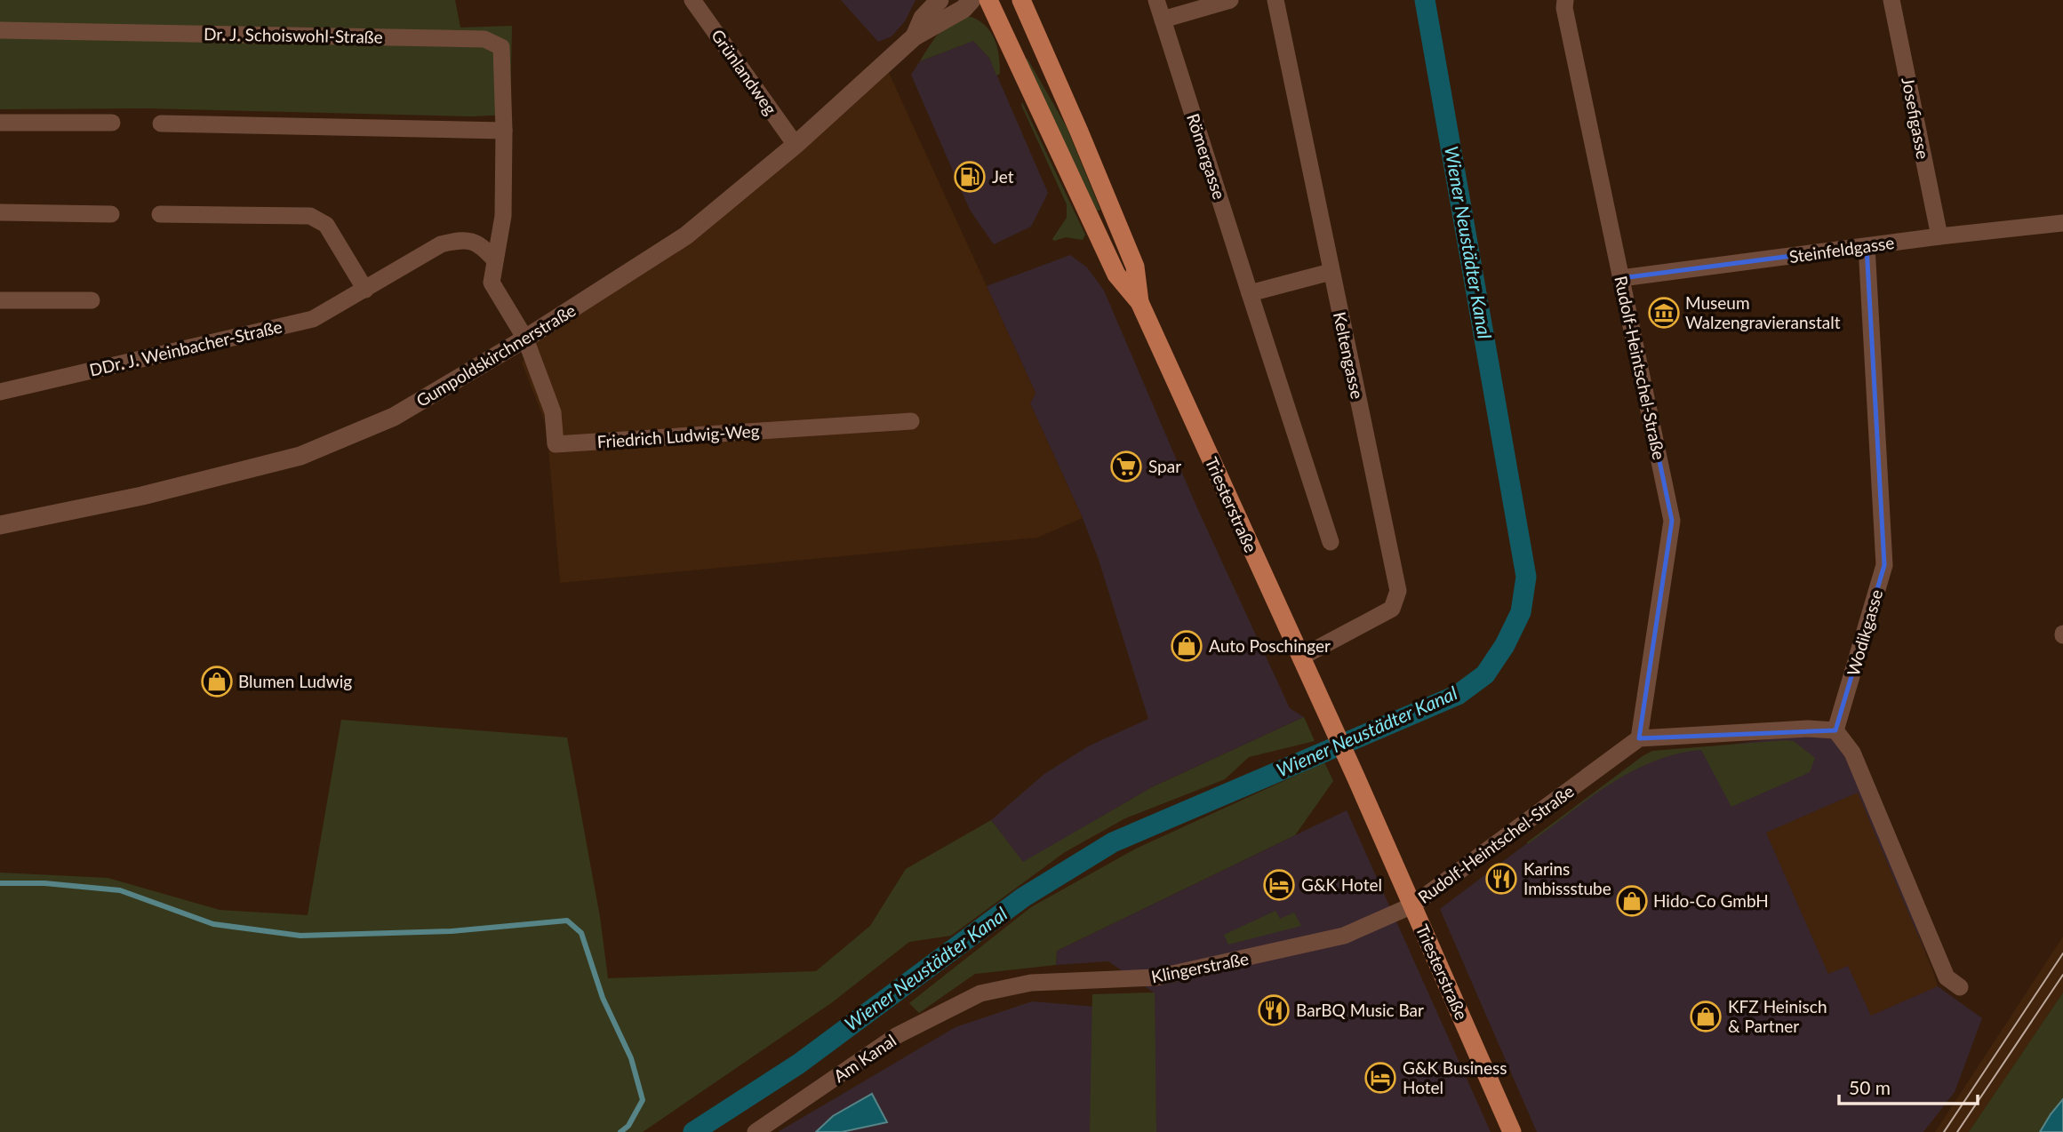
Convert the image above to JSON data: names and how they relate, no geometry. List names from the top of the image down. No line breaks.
{"streets":{"main road":["Triesterstraße"],"street":["Dr. J. Schoiswohl-Straße","Grünlandweg","Josefigasse","Römergasse","Steinfeldgasse","DDr. J. Weinbacher-Straße","Gumpoldskirchnerstraße","Keltengasse","Rudolf-Heintschel-Straße","Friedrich Ludwig-Weg","Wodikgasse","Klingerstraße","Am Kanal"]},"crossings":[["Dr. J. Schoiswohl-Straße","DDr. J. Weinbacher-Straße"],["Dr. J. Schoiswohl-Straße","Gumpoldskirchnerstraße"],["Dr. J. Schoiswohl-Straße","Friedrich Ludwig-Weg"],["Grünlandweg","Gumpoldskirchnerstraße"],["Josefigasse","Steinfeldgasse"],["Steinfeldgasse","Rudolf-Heintschel-Straße"],["Steinfeldgasse","Wodikgasse"],["Gumpoldskirchnerstraße","Friedrich Ludwig-Weg"],["Keltengasse","Triesterstraße"],["Rudolf-Heintschel-Straße","Triesterstraße"],["Rudolf-Heintschel-Straße","Klingerstraße"],["Triesterstraße","Klingerstraße"],["Klingerstraße","Am Kanal"]],"water":["Wiener Neustädter Kanal"],"places":{"fuel station":["Jet"],"museum":["Museum Walzengravieranstalt"],"supermarket":["Spar"],"shop":["Auto Poschinger","Blumen Ludwig","Hido-Co GmbH","KFZ Heinisch & Partner"],"restaurant":["Karins Imbissstube","BarBQ Music Bar"],"hotel":["G&K Hotel","G&K Business Hotel"]},"scale_bar":"50 m"}
